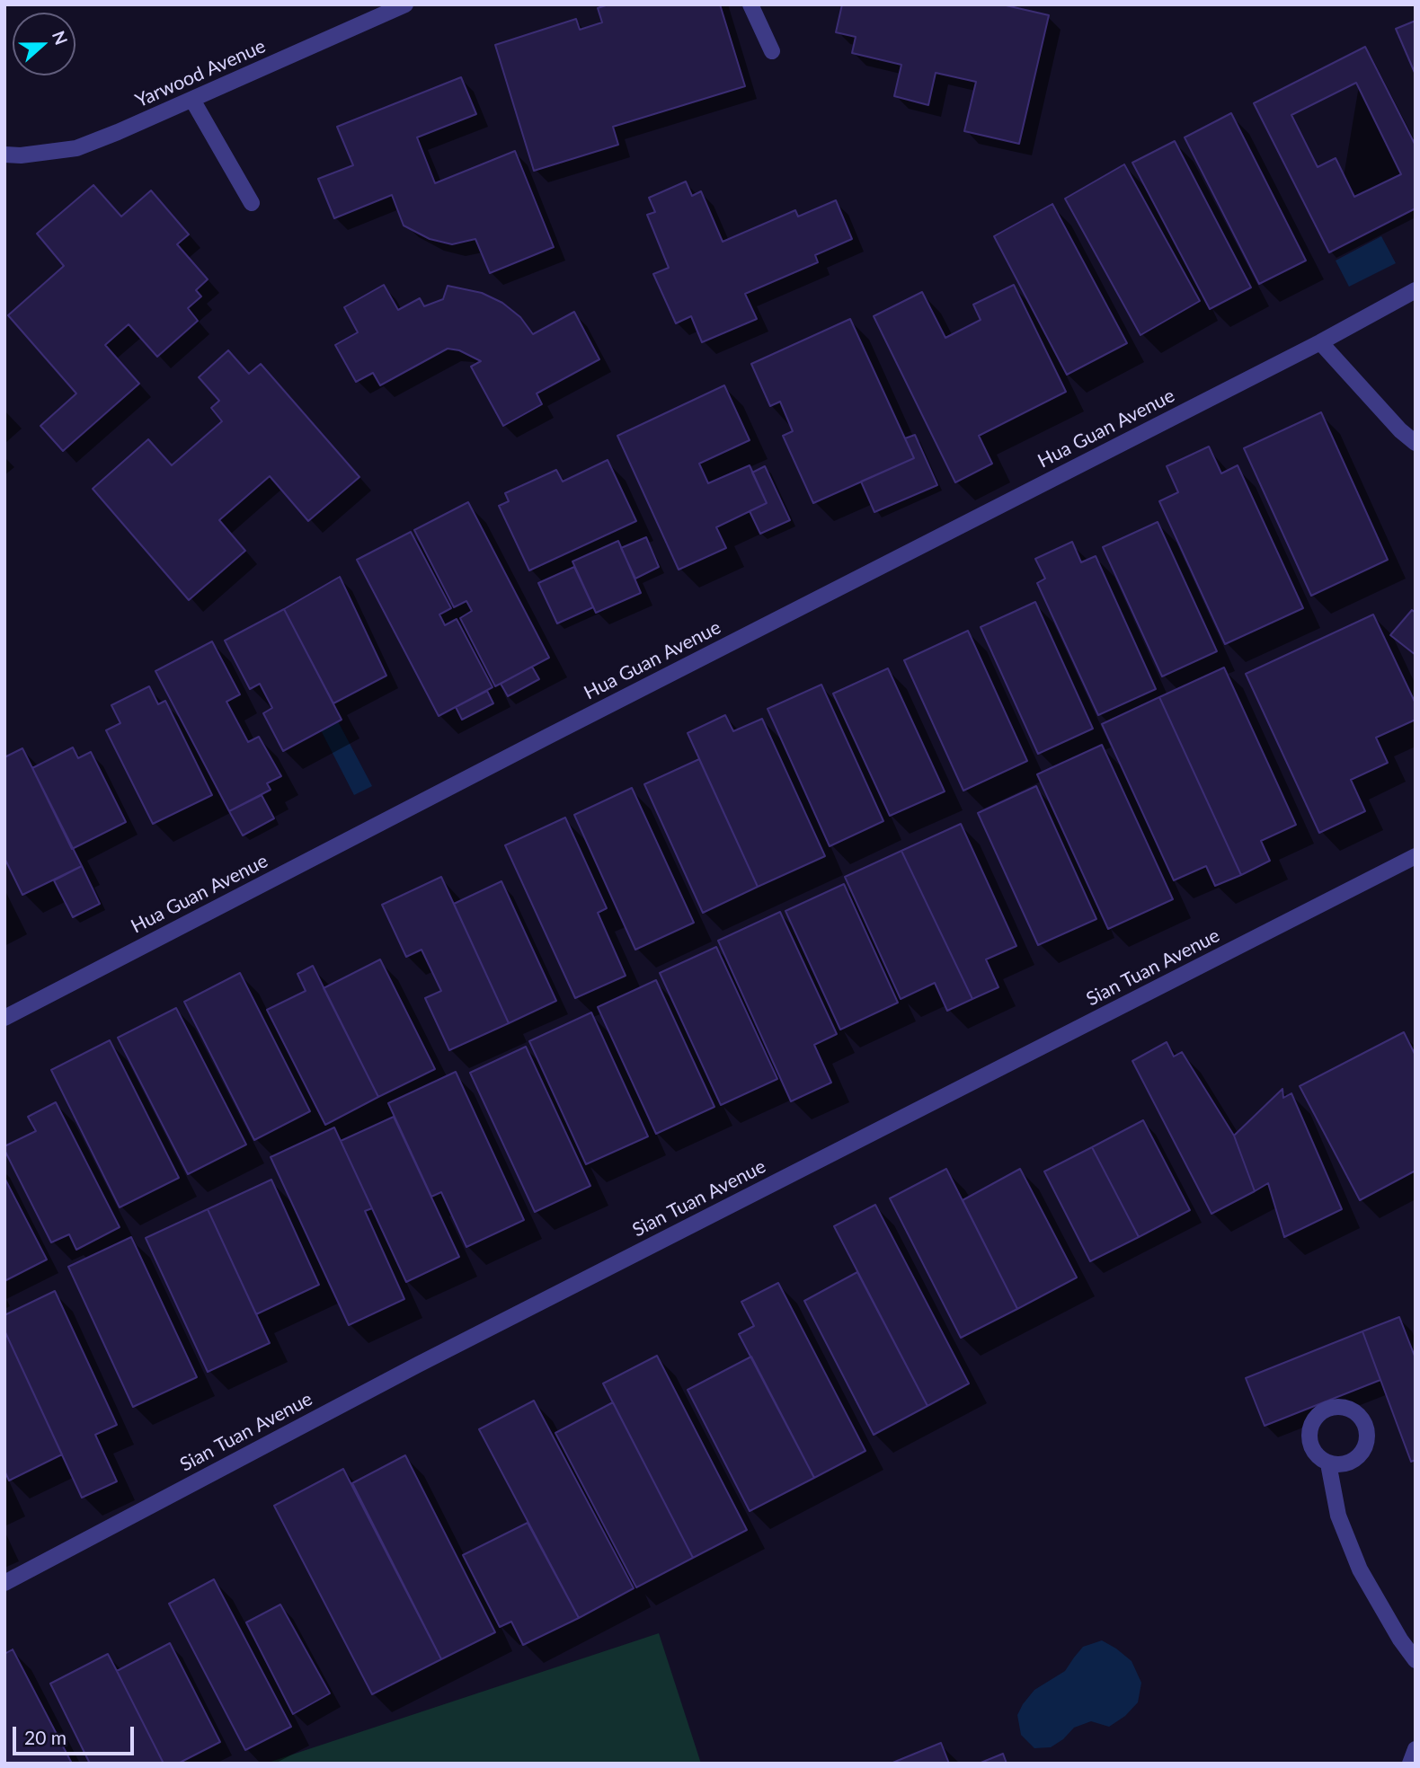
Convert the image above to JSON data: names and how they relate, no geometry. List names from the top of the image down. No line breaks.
{"streets":{"street":["Yarwood Avenue","Hua Guan Avenue","Sian Tuan Avenue"]},"scale_bar":"20 m","north":"right"}
